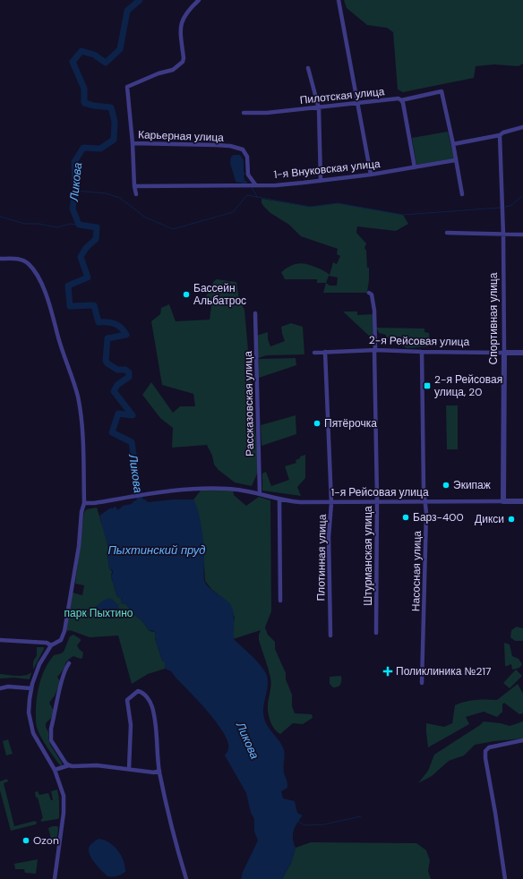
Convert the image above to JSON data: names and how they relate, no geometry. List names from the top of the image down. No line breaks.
{"streets":{"street":["Пилотская улица","Карьерная улица","1-я Внуковская улица","Спортивная улица","2-я Рейсовая улица","Рассказовская улица","1-я Рейсовая улица","Штурманская улица","Плотинная улица","Насосная улица"]},"crossings":[["Карьерная улица","1-я Внуковская улица"],["Спортивная улица","2-я Рейсовая улица"],["Спортивная улица","1-я Рейсовая улица"],["2-я Рейсовая улица","Штурманская улица"],["2-я Рейсовая улица","Плотинная улица"],["2-я Рейсовая улица","Насосная улица"],["Рассказовская улица","1-я Рейсовая улица"],["1-я Рейсовая улица","Штурманская улица"],["1-я Рейсовая улица","Плотинная улица"],["1-я Рейсовая улица","Насосная улица"]],"water":["Ликова","Пыхтинский пруд"],"parks":["парк Пыхтино"],"places":{"other":["Бассейн Альбатрос","Пятёрочка","Экипаж","Барз-400","Дикси","Ozon"],"transit":["2-я Рейсовая улица, 20"],"health":["Поликлиника №217"]}}
